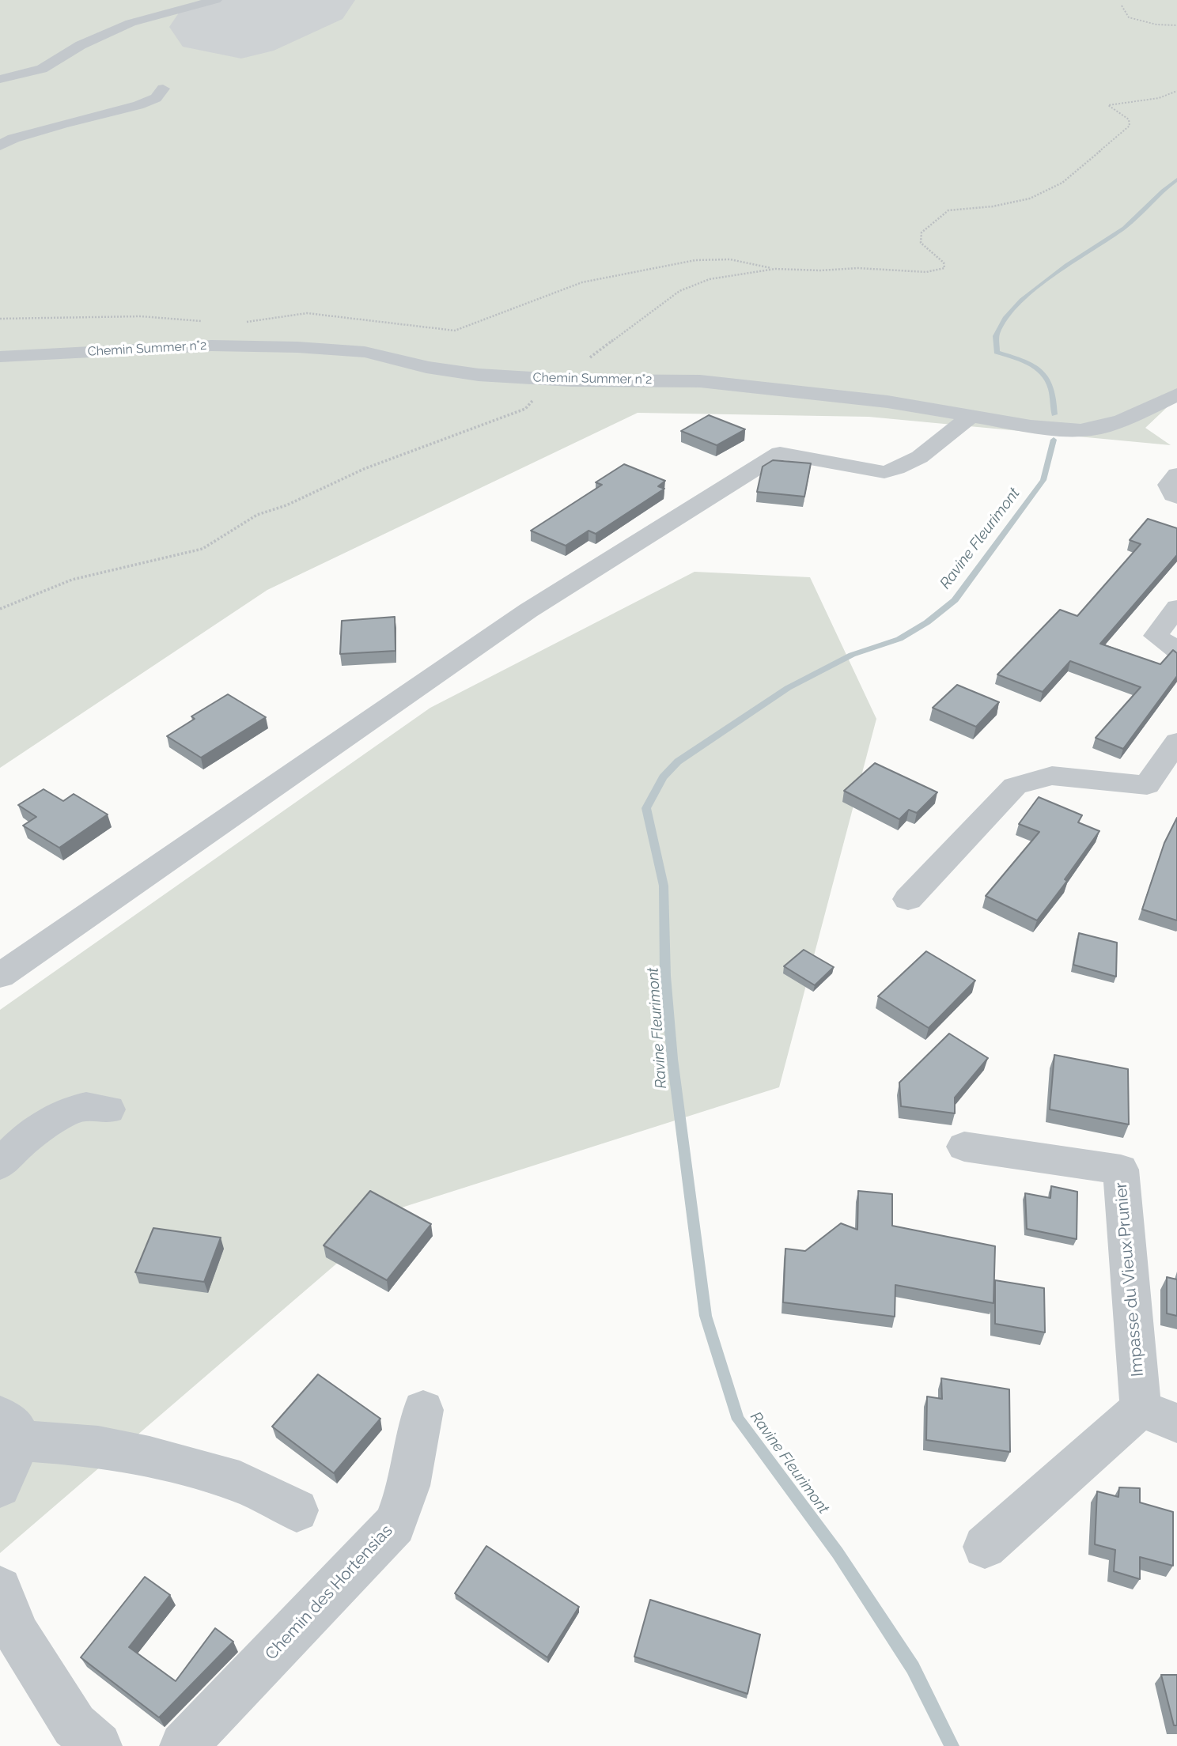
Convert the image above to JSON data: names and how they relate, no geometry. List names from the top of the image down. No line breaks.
{"streets":{"street":["Chemin Summer n°2","Impasse du Vieux Prunier","Chemin des Hortensias"]},"water":["Ravine Fleurimont"]}
